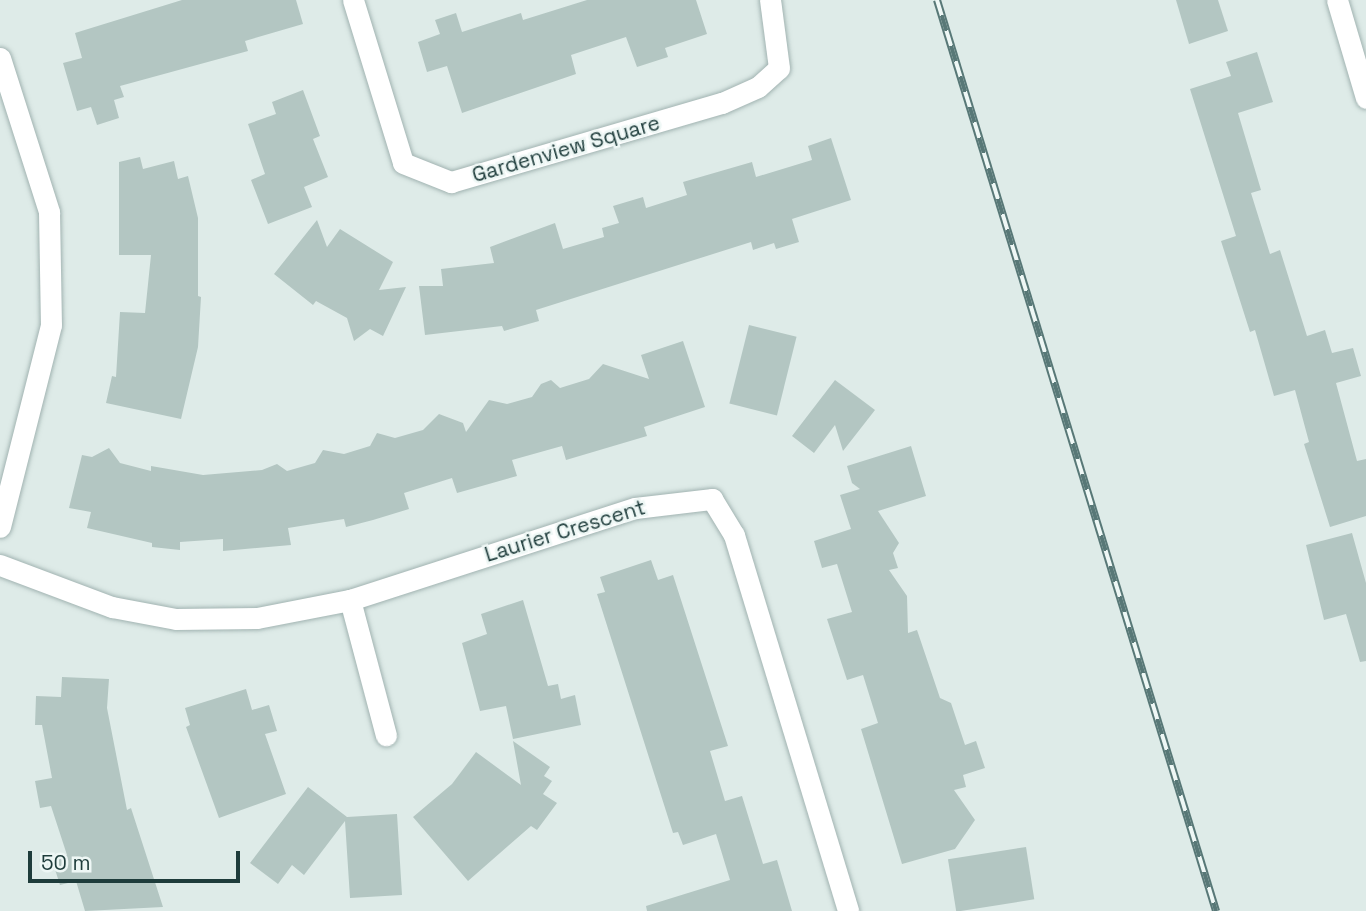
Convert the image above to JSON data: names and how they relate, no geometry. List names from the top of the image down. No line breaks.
{"streets":{"street":["Gardenview Square","Laurier Crescent"]},"scale_bar":"50 m"}
